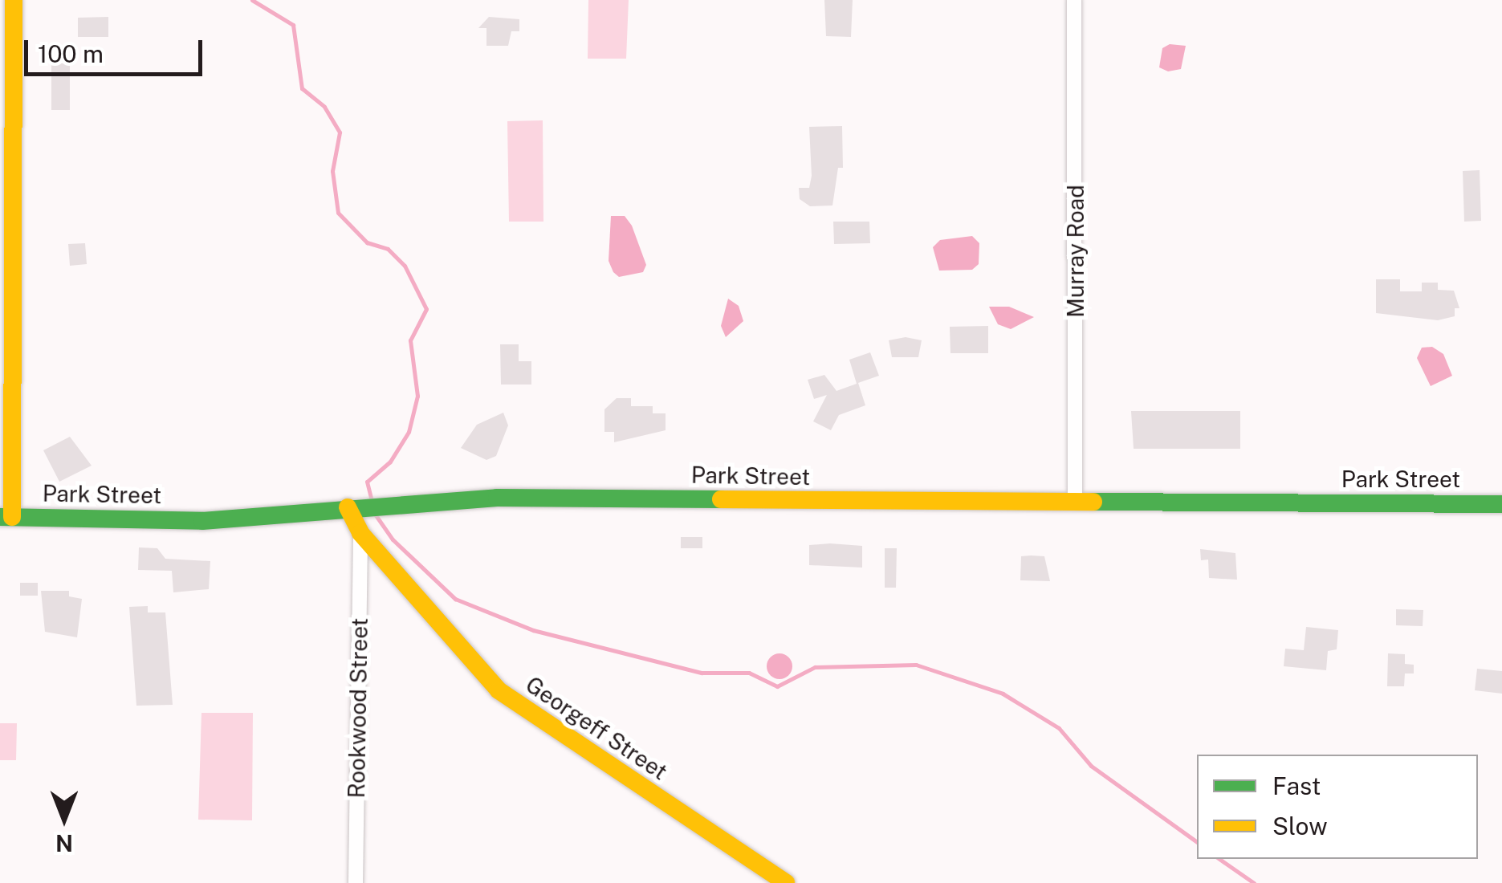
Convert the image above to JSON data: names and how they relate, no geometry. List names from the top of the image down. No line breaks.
{"streets":{"street":["Murray Road","Park Street","Rookwood Street","Georgeff Street"]},"crossings":[["Murray Road","Park Street"],["Park Street","Georgeff Street"],["Rookwood Street","Georgeff Street"]],"legend":["Fast","Slow"],"scale_bar":"100 m","north":"bottom"}
